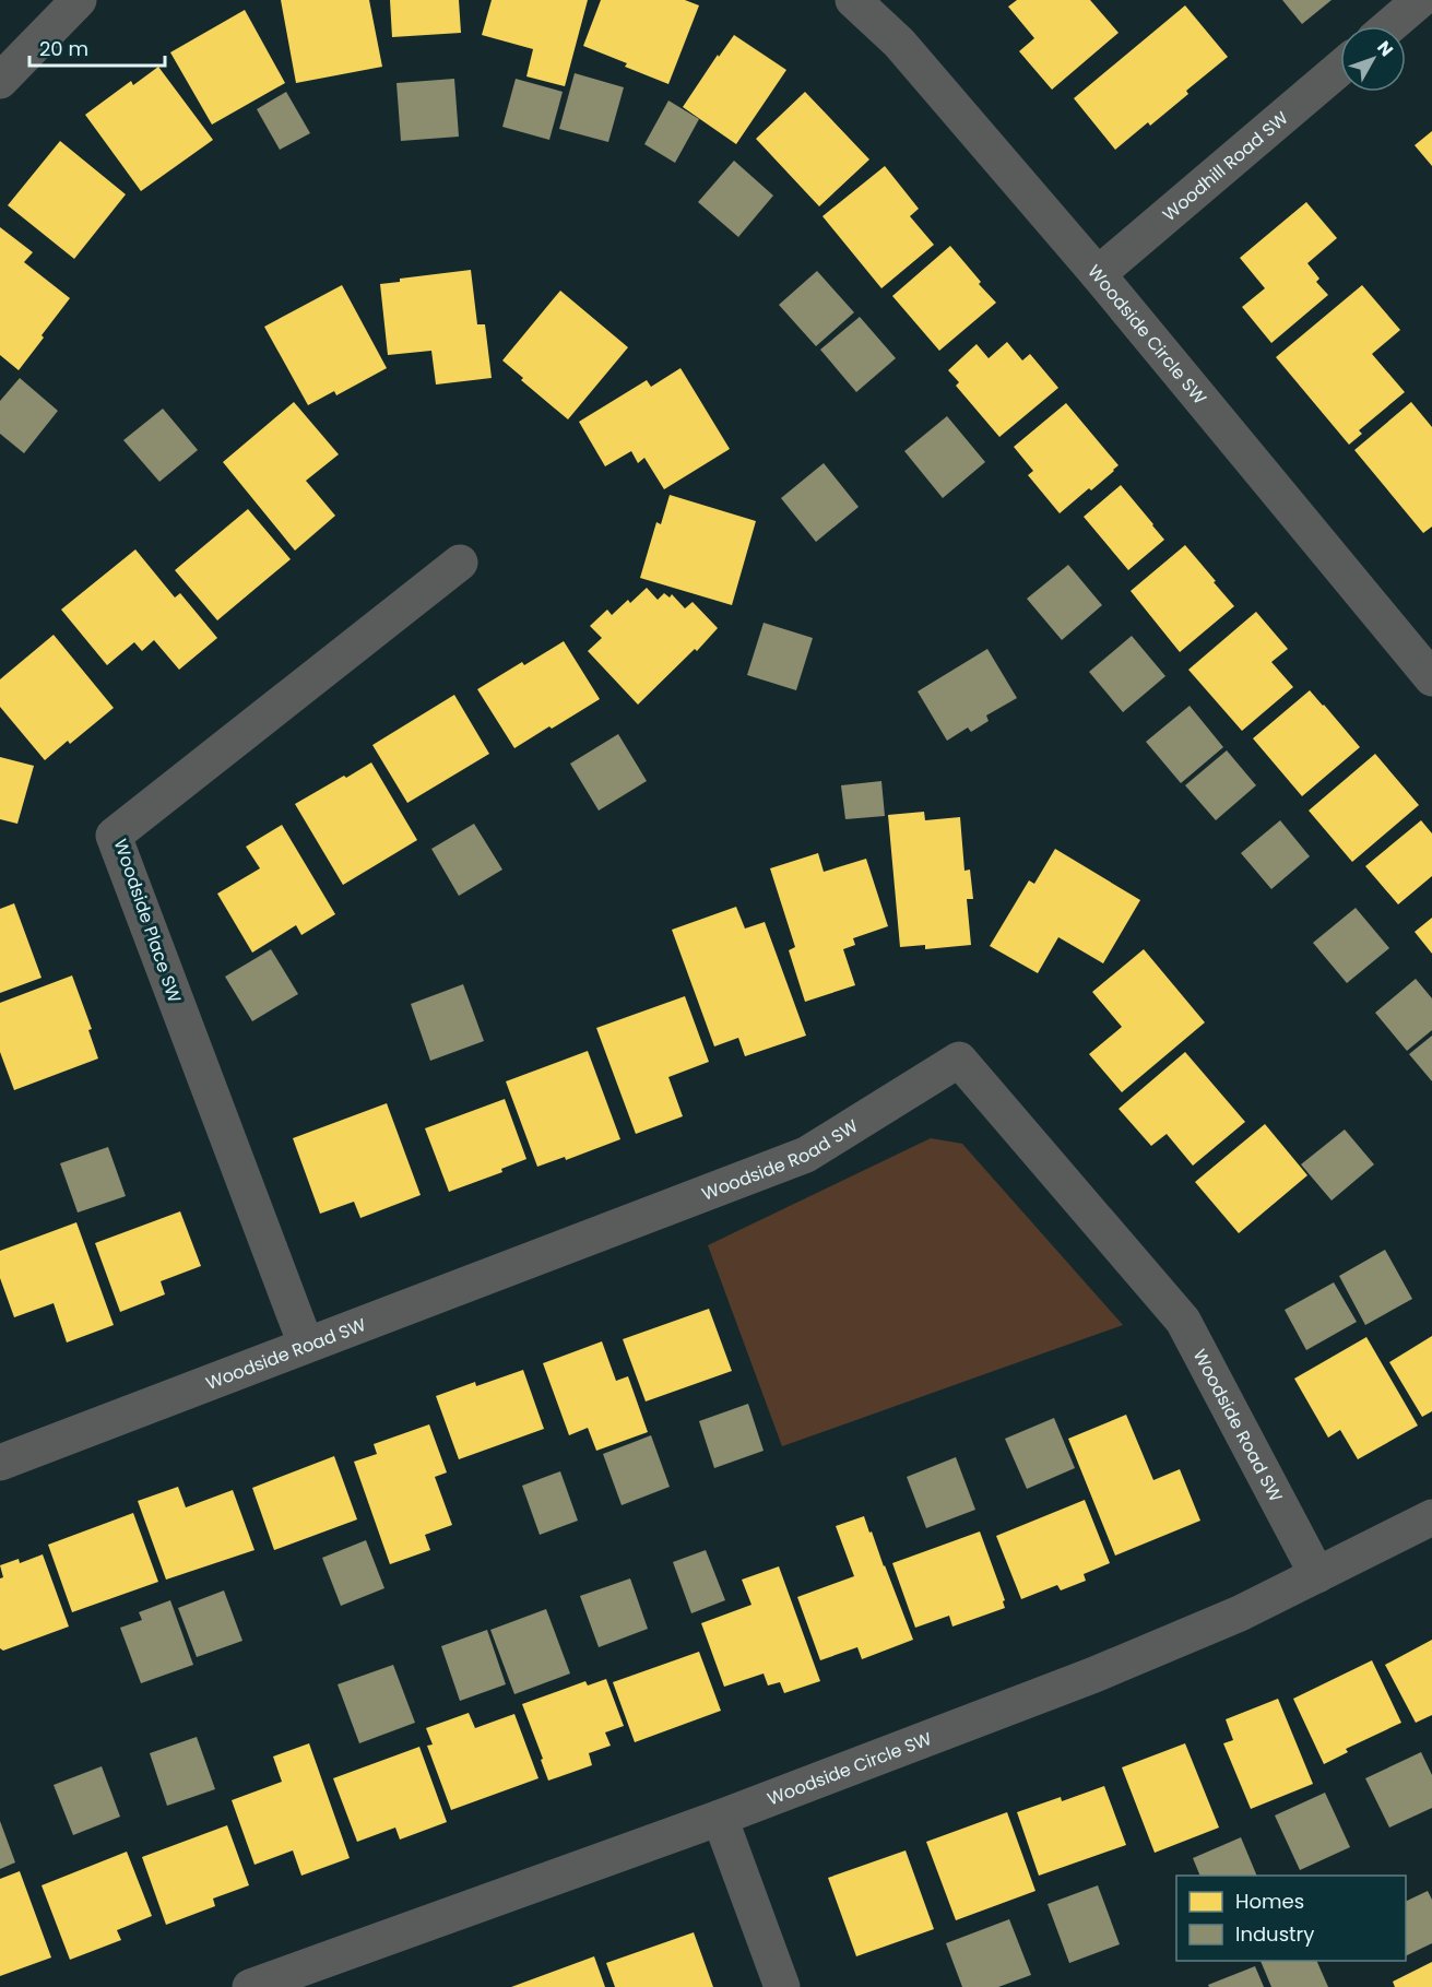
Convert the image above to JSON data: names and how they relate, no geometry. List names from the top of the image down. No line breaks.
{"streets":{"street":["Woodhill Road SW","Woodside Circle SW","Woodside Place SW","Woodside Road SW"]},"crossings":[["Woodhill Road SW","Woodside Circle SW"],["Woodside Circle SW","Woodside Road SW"],["Woodside Place SW","Woodside Road SW"]],"legend":["Homes","Industry"],"scale_bar":"20 m","north":"top right"}
